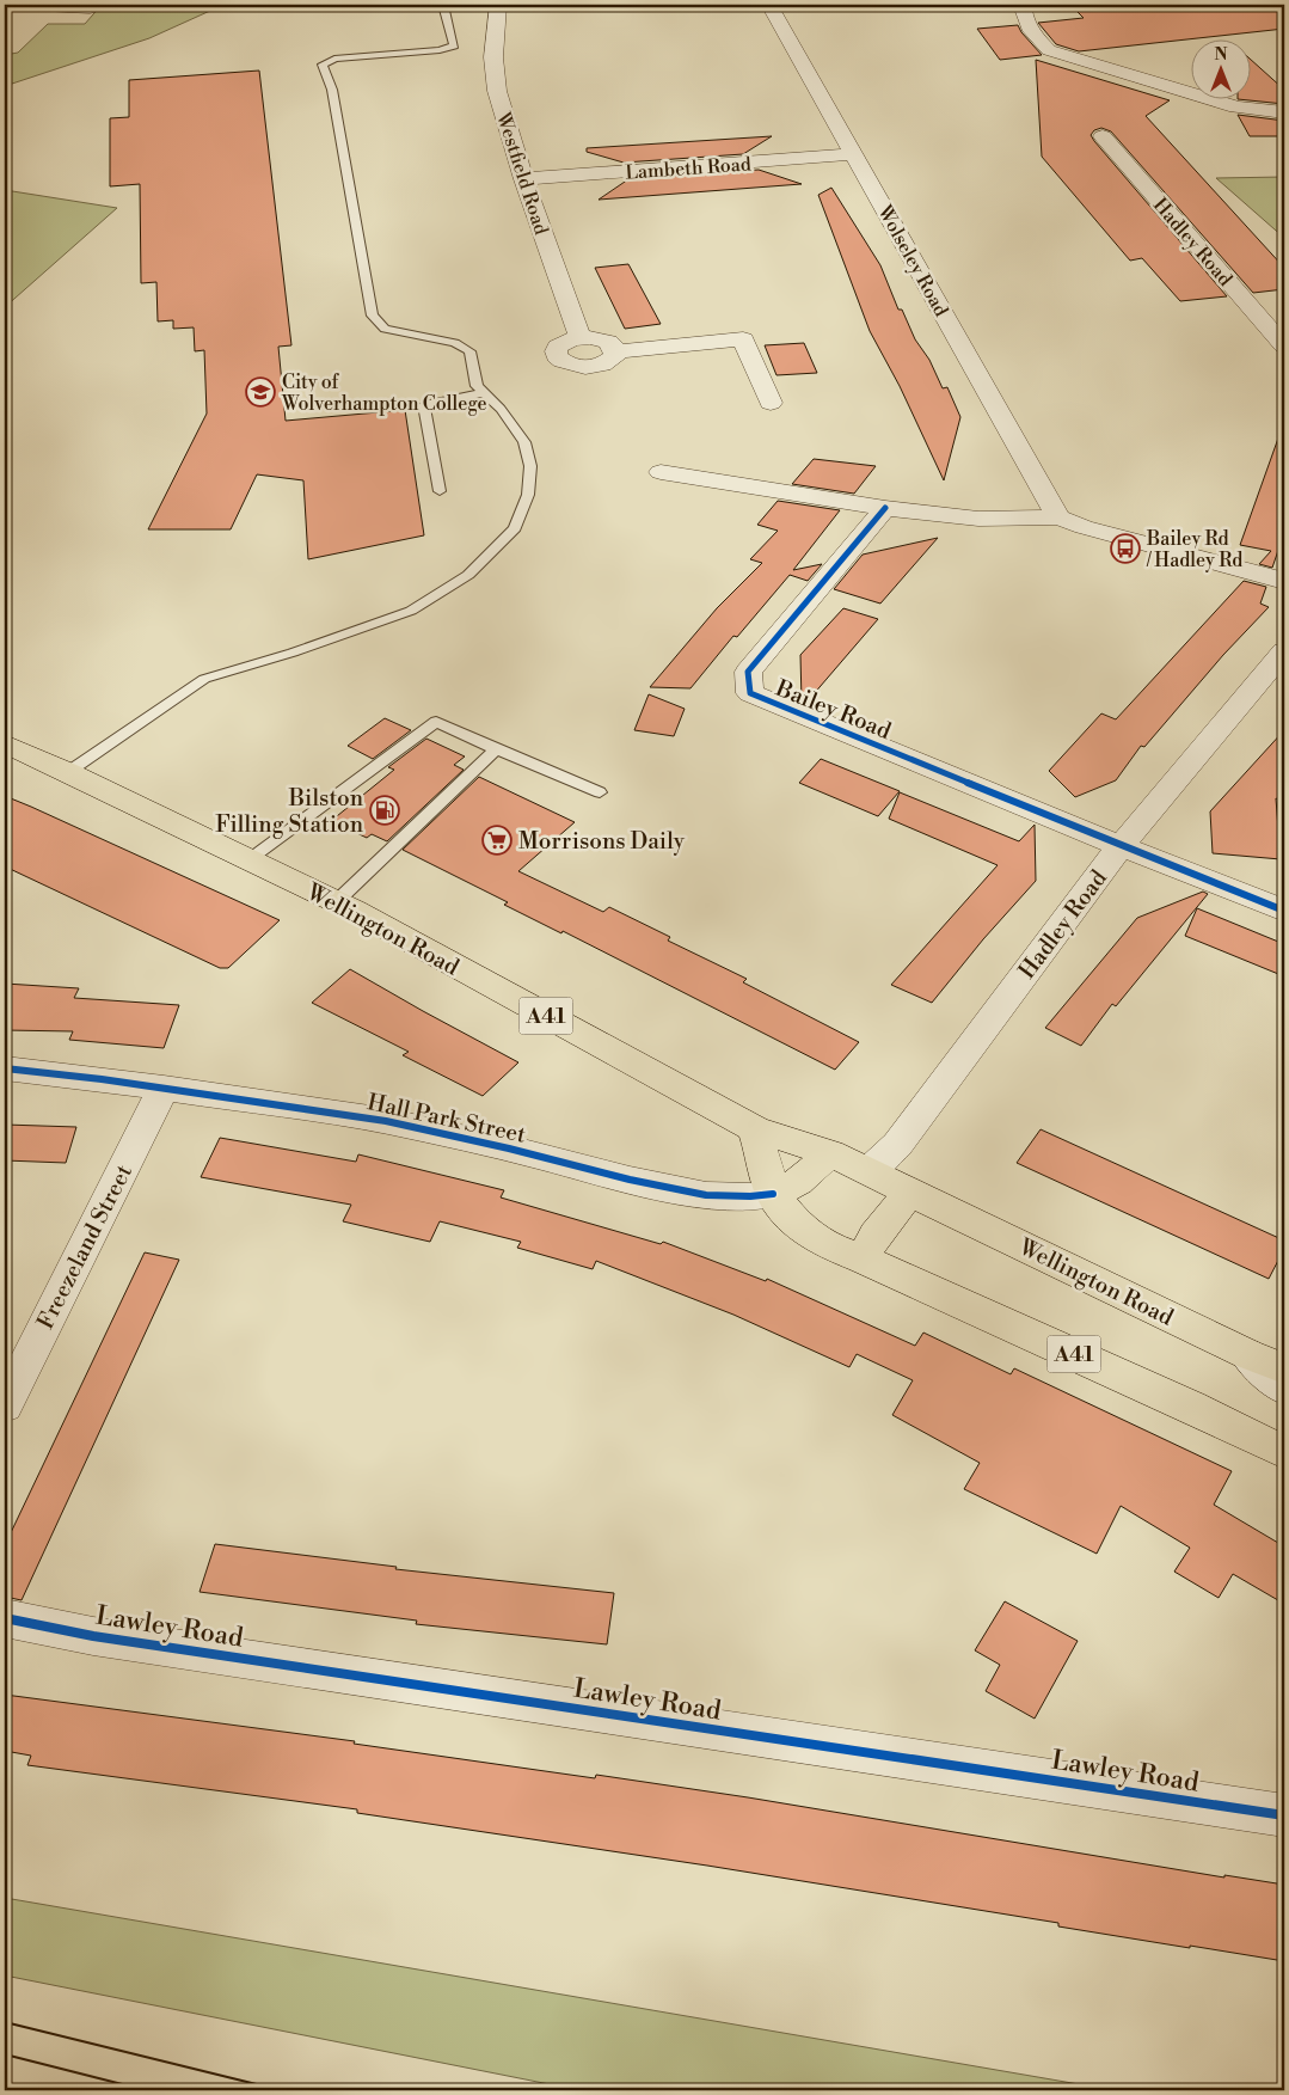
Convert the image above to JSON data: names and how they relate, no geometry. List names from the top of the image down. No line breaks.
{"streets":{"highway":["Wellington Road","A41"],"street":["Lambeth Road","Westfield Road","Hadley Road","Wolseley Road","Bailey Road","Hall Park Street","Freezeland Street","Lawley Road"]},"crossings":[["Lambeth Road","Westfield Road"],["Lambeth Road","Wolseley Road"],["Hadley Road","Bailey Road"],["Hadley Road","A41"],["Wellington Road","A41"],["A41","Hall Park Street"],["Hall Park Street","Freezeland Street"]],"places":{"school or university":["City of Wolverhampton College"],"bus stop":["Bailey Rd / Hadley Rd"],"fuel station":["Bilston Filling Station"],"supermarket":["Morrisons Daily"]},"north":"top"}
